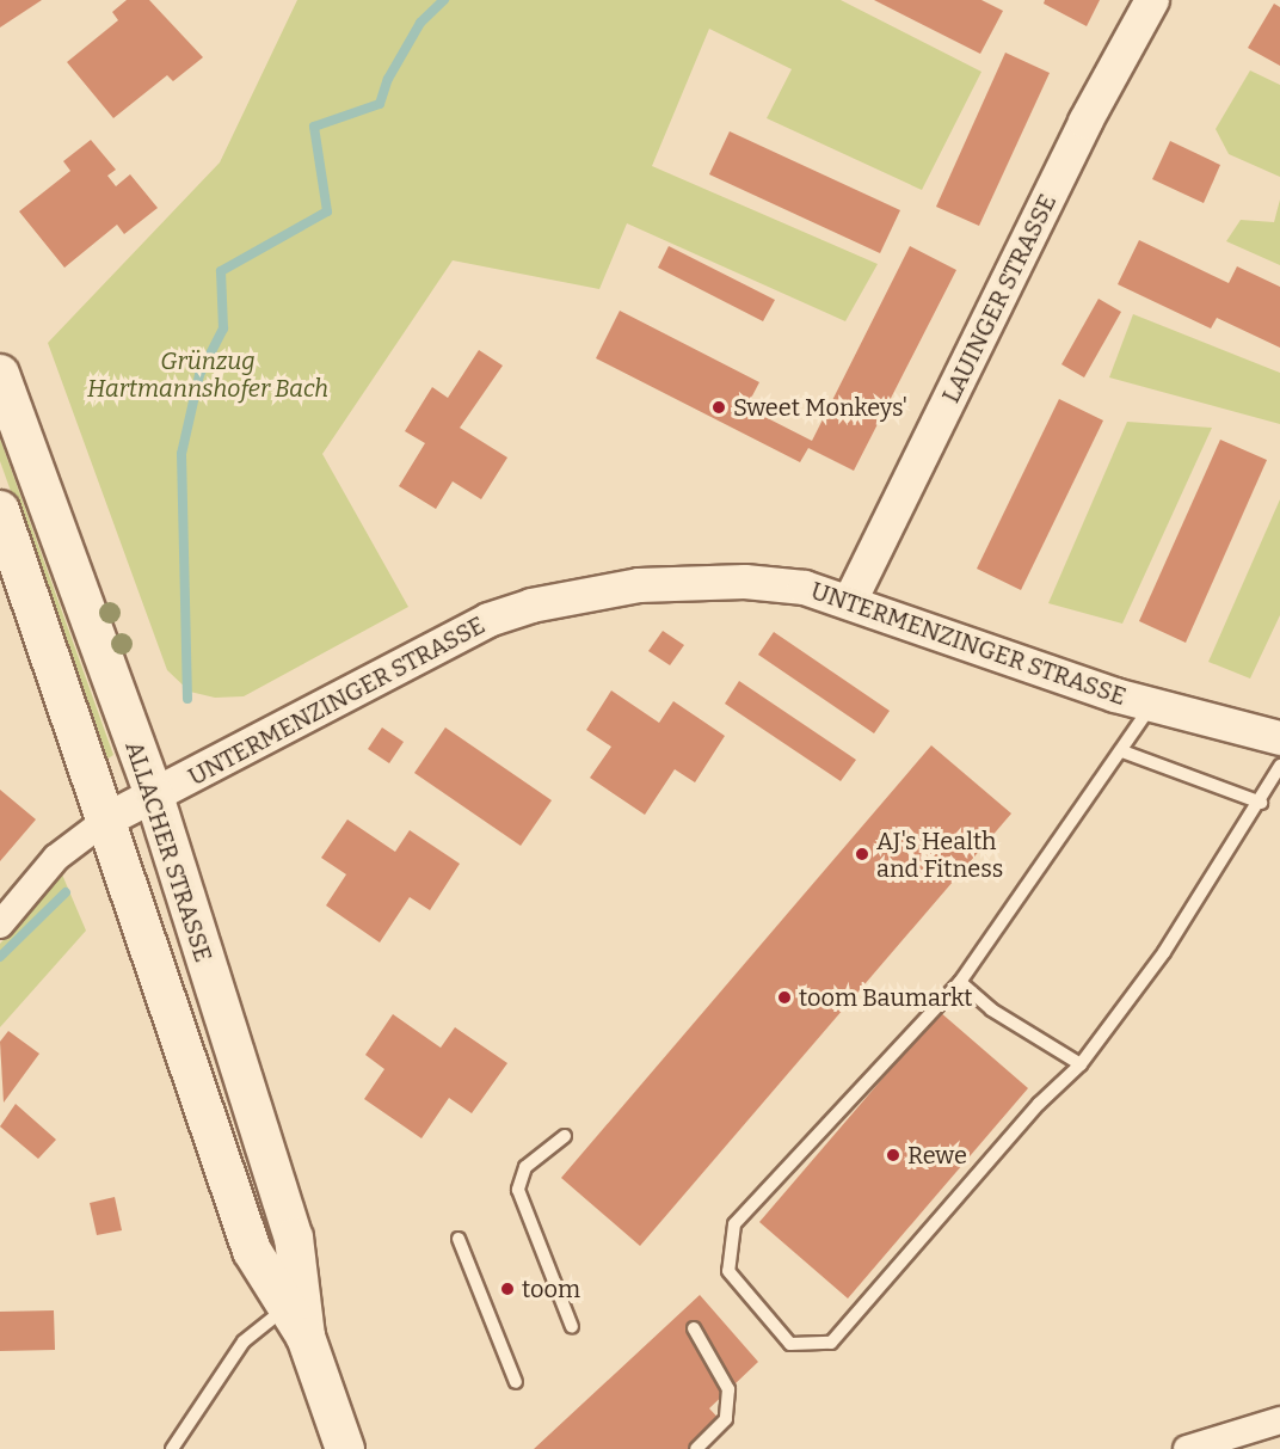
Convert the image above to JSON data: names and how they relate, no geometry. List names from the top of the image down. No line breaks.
{"streets":{"main road":["ALLACHER STRASSE"],"street":["LAUINGER STRASSE","UNTERMENZINGER STRASSE"]},"crossings":[["LAUINGER STRASSE","UNTERMENZINGER STRASSE"],["UNTERMENZINGER STRASSE","ALLACHER STRASSE"]],"parks":["Grünzug Hartmannshofer Bach"],"places":["Sweet Monkeys'","AJ's Health and Fitness","toom Baumarkt","Rewe","toom"]}
